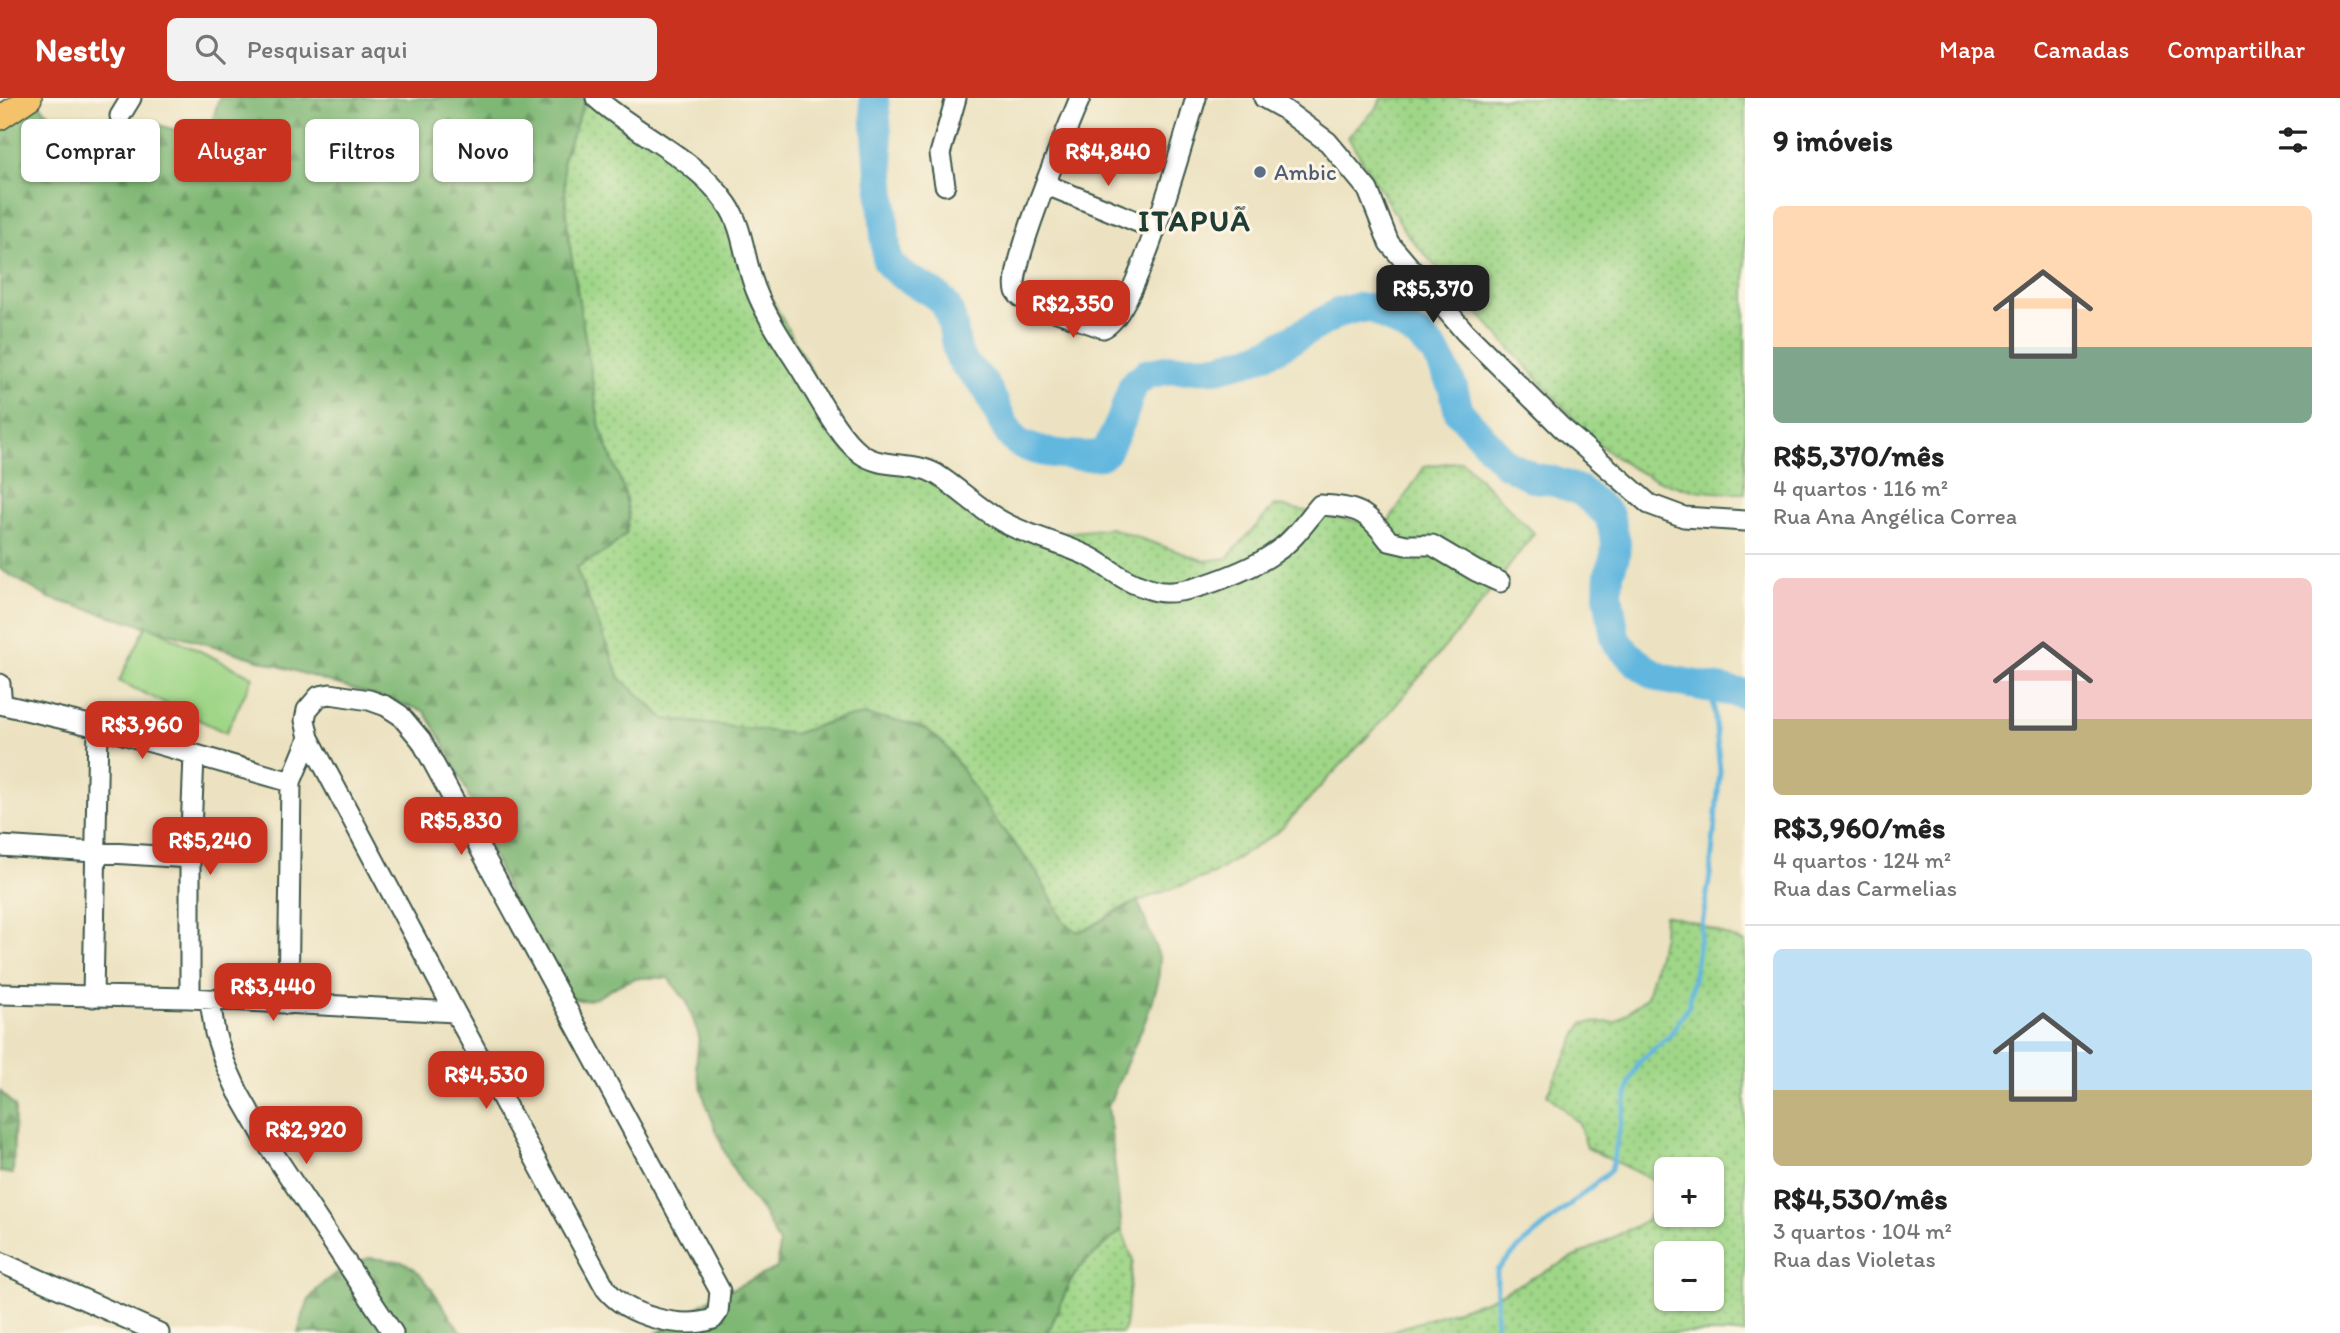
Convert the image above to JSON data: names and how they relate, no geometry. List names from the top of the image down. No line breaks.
{"districts":["ITAPUÃ"],"places":["Ambic"],"page":{"header":"Nestly","search":"Pesquisar aqui","nav":["Mapa","Camadas","Compartilhar"],"heading":"9 imóveis","chip":["Comprar","Alugar","Filtros","Novo"],"price":["R$4,840","R$5,370","R$2,350","R$3,960","R$5,830","R$5,240","R$3,440","R$4,530","R$2,920"],"list":[{"name":"R$5,370/mês","note":"4 quartos · 116 m² · Rua Ana Angélica Correa"},{"name":"R$3,960/mês","note":"4 quartos · 124 m² · Rua das Carmelias"},{"name":"R$4,530/mês","note":"3 quartos · 104 m² · Rua das Violetas"}],"map_buttons":["+","−"]}}
